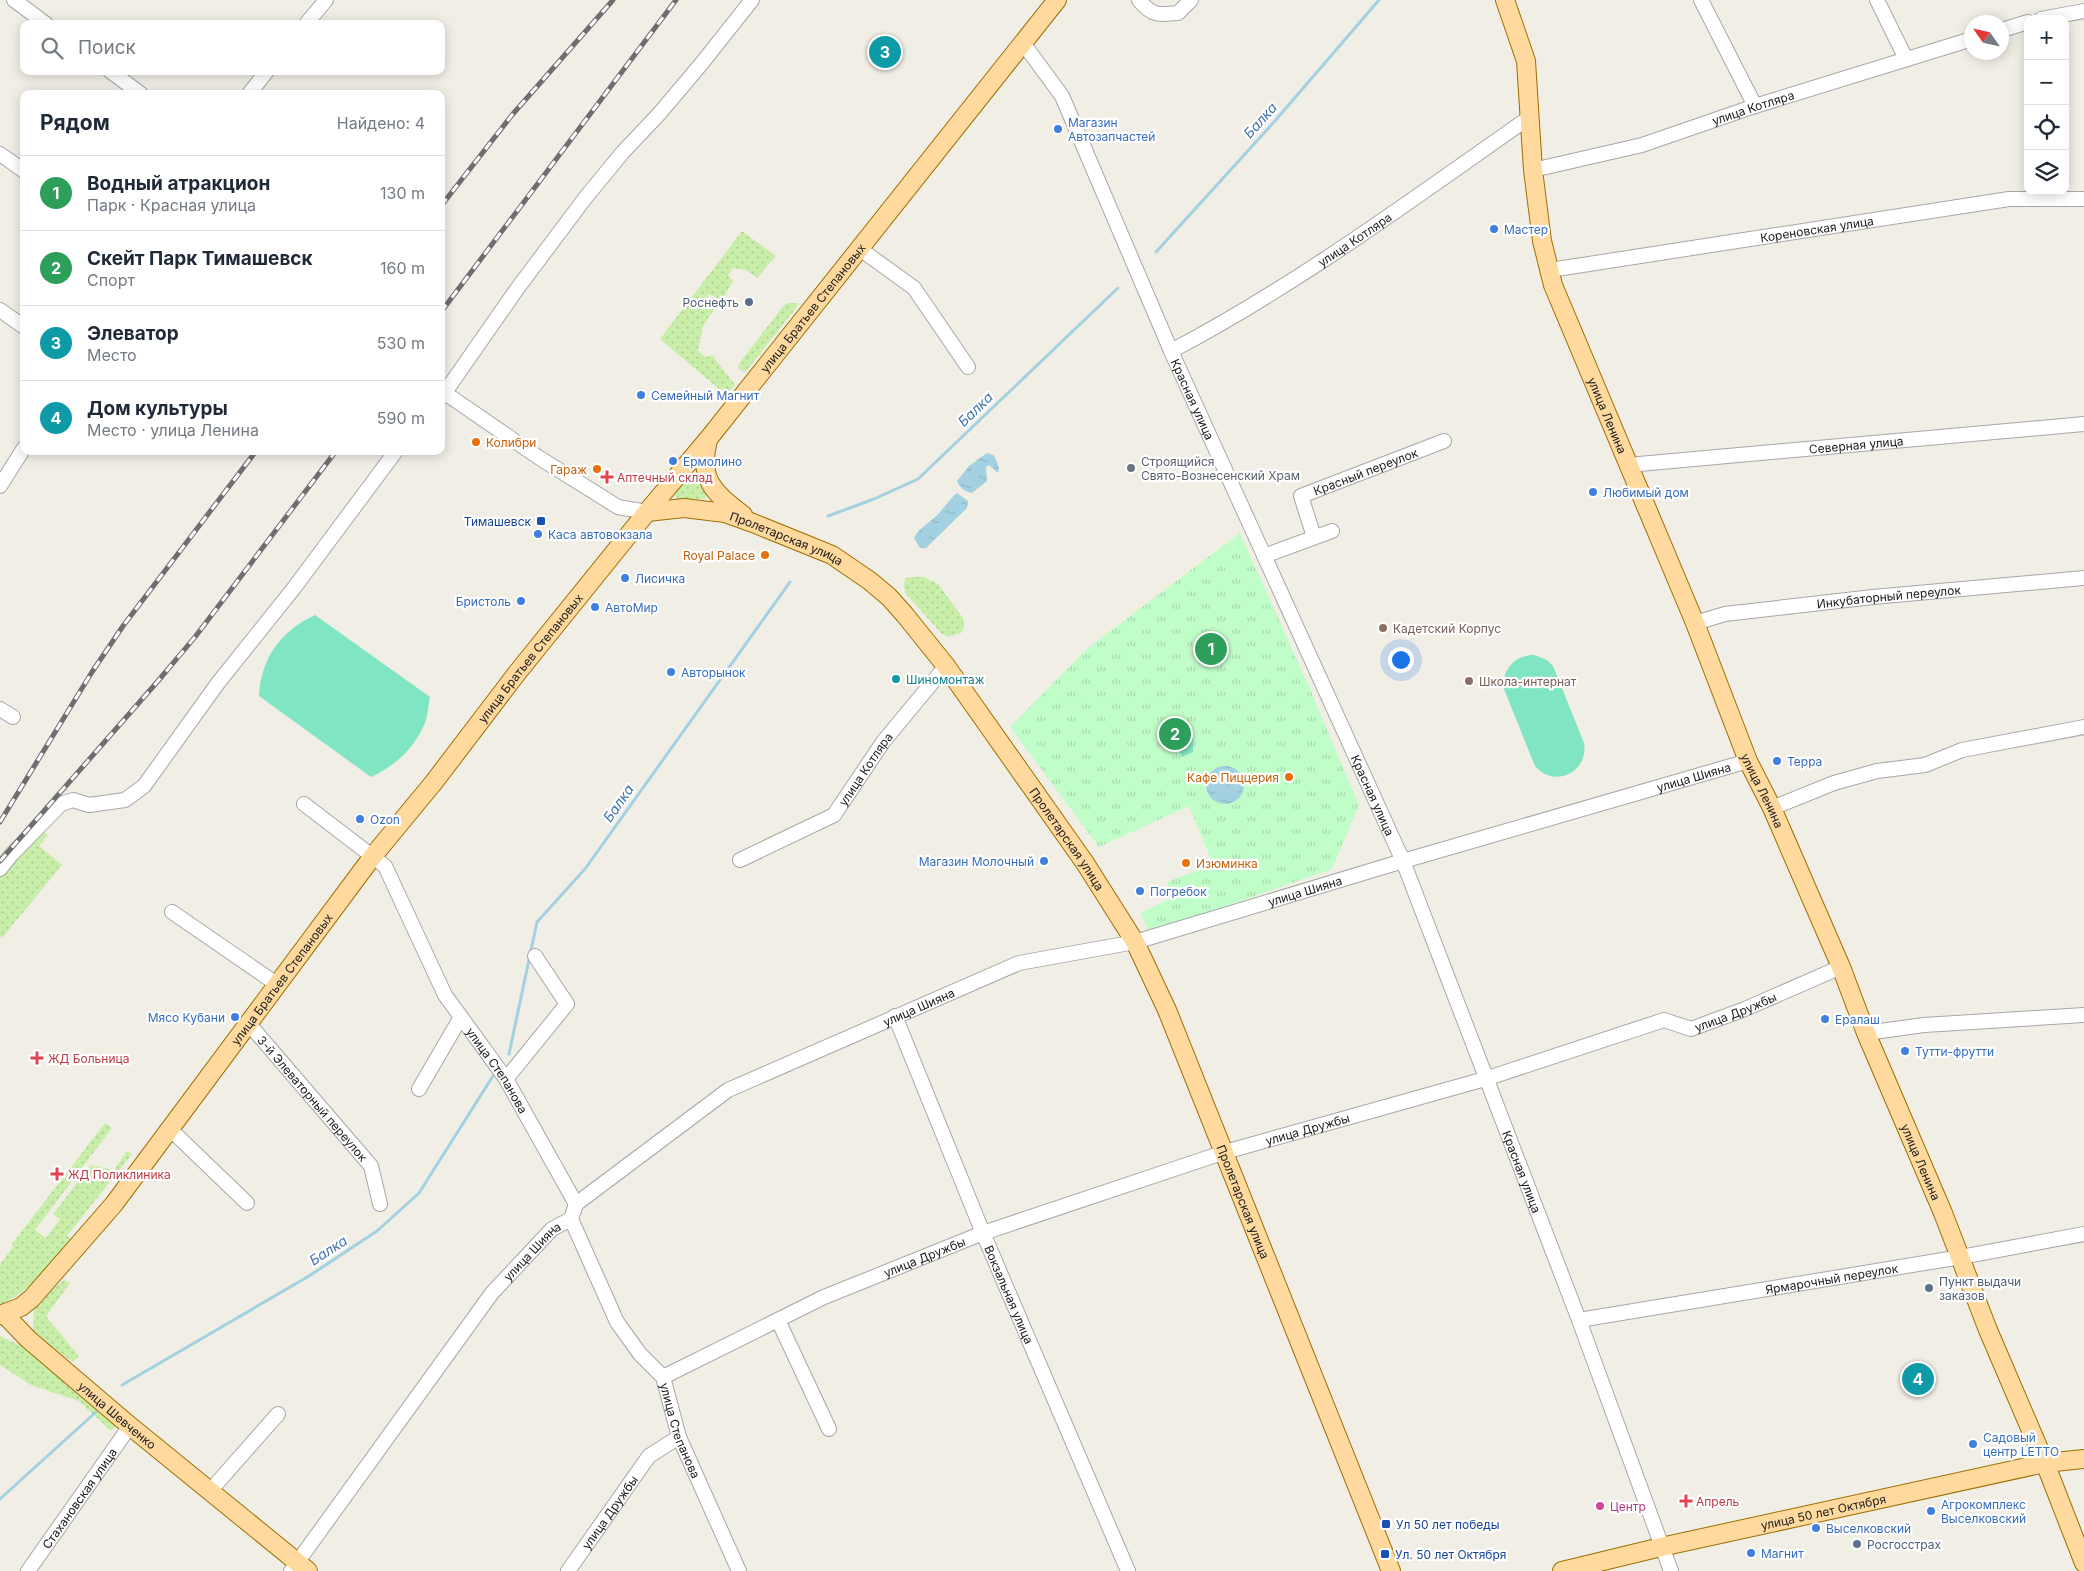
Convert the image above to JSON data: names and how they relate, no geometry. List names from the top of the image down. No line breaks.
{"streets":{"main road":["улица Братьев Степановых","улица Ленина","Пролетарская улица","улица Шевченко","улица 50 лет Октября"],"street":["улица Котляра","Кореновская улица","Красная улица","Северная улица","Красный переулок","Инкубаторный переулок","улица Шияна","улица Дружбы","улица Степанова","3-й Элеваторный переулок","Ярмарочный переулок","Вокзальная улица","Стахановская улица"]},"crossings":[["улица Котляра","Красная улица"],["улица Котляра","улица Ленина"],["улица Котляра","Пролетарская улица"],["Кореновская улица","улица Ленина"],["улица Братьев Степановых","Красная улица"],["улица Братьев Степановых","Пролетарская улица"],["улица Братьев Степановых","улица Степанова"],["улица Братьев Степановых","3-й Элеваторный переулок"],["улица Братьев Степановых","улица Шевченко"],["Красная улица","улица Шияна"],["Красная улица","улица Дружбы"],["Красная улица","Ярмарочный переулок"],["Красная улица","улица 50 лет Октября"],["улица Ленина","Северная улица"],["улица Ленина","Инкубаторный переулок"],["улица Ленина","улица Шияна"],["улица Ленина","улица Дружбы"],["улица Ленина","Ярмарочный переулок"],["улица Ленина","улица 50 лет Октября"],["Пролетарская улица","улица Шияна"],["Пролетарская улица","улица Дружбы"],["улица Шияна","улица Степанова"],["улица Шияна","Вокзальная улица"],["улица Шияна","улица Шевченко"],["улица Дружбы","улица Степанова"],["улица Дружбы","Вокзальная улица"],["улица Шевченко","Стахановская улица"]],"water":["Балка"],"places":{"other":["Магазин Автозапчастей","Мастер","Роснефть","Семейный Магнит","Колибри","Ермолино","Строящийся Свято-Вознесенский Храм","Гараж","Любимый дом","Каса автовокзала","Royal Palace","Лисичка","Бристоль","АвтоМир","Кадетский Корпус","Авторынок","Шиномонтаж","Школа-интернат","Терра","Кафе Пиццерия","Ozon","Магазин Молочный","Изюминка","Погребок","Мясо Кубани","Ералаш","Тутти-фрутти","Пункт выдачи заказов","Садовый центр LETTO","Центр","Агрокомплекс Выселковский","Выселковский","Росгосстрах","Магнит"],"health":["Аптечный склад","ЖД Больница","ЖД Поликлиника","Апрель"],"transit":["Тимашевск","Ул 50 лет победы","Ул. 50 лет Октября"]},"north":"top left","page":{"map_buttons":["+","−"],"search":"Поиск","pins":["3","1","2","4"],"heading":["Рядом","Найдено: 4"],"list":[{"mark":"1","name":"Водный атракцион","note":"Парк · Красная улица","value":"130 m"},{"mark":"2","name":"Скейт Парк Тимашевск","note":"Спорт","value":"160 m"},{"mark":"3","name":"Элеватор","note":"Место","value":"530 m"},{"mark":"4","name":"Дом культуры","note":"Место · улица Ленина","value":"590 m"}]}}
